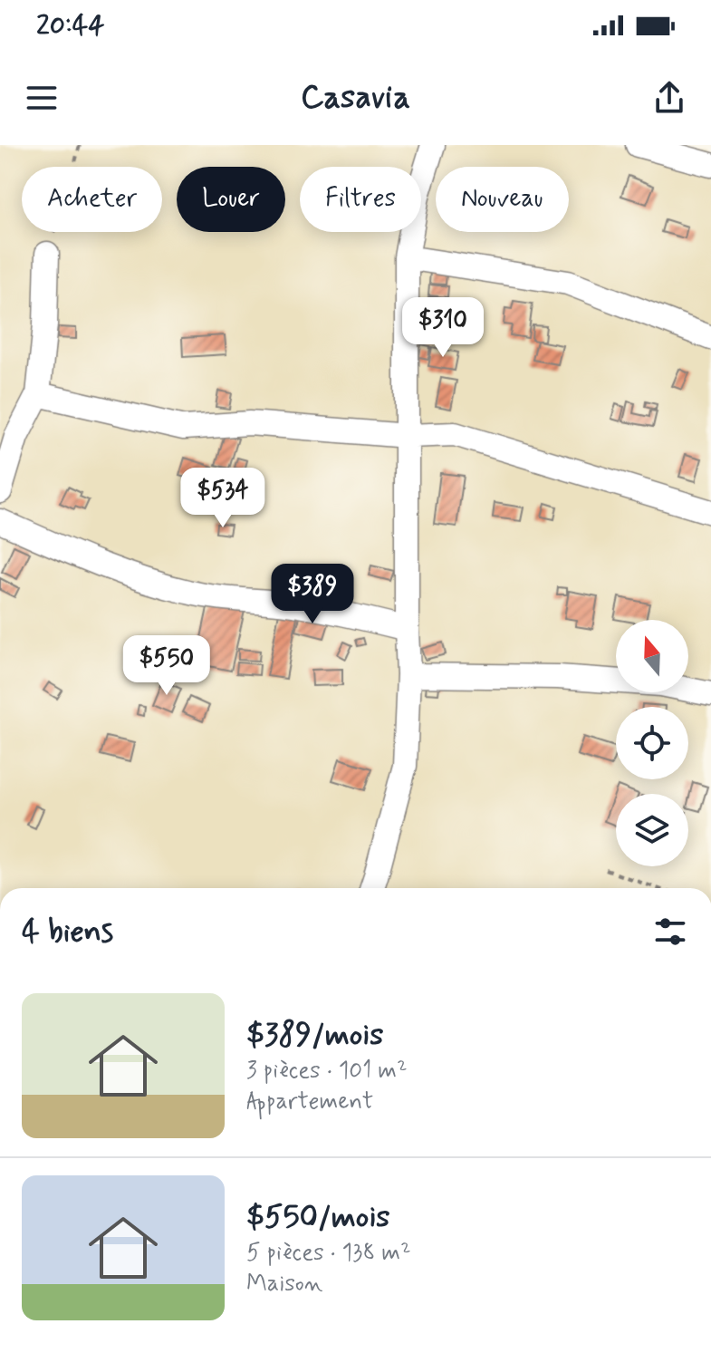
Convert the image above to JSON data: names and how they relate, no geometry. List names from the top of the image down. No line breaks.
{"north":"top","page":{"status":"20:44","header":"Casavia","chip":["Acheter","Louer","Filtres","Nouveau"],"price":["$310","$534","$389","$550"],"heading":"4 biens","list":[{"name":"$389/mois","note":"3 pièces · 101 m² · Appartement"},{"name":"$550/mois","note":"5 pièces · 138 m² · Maison"}]}}
